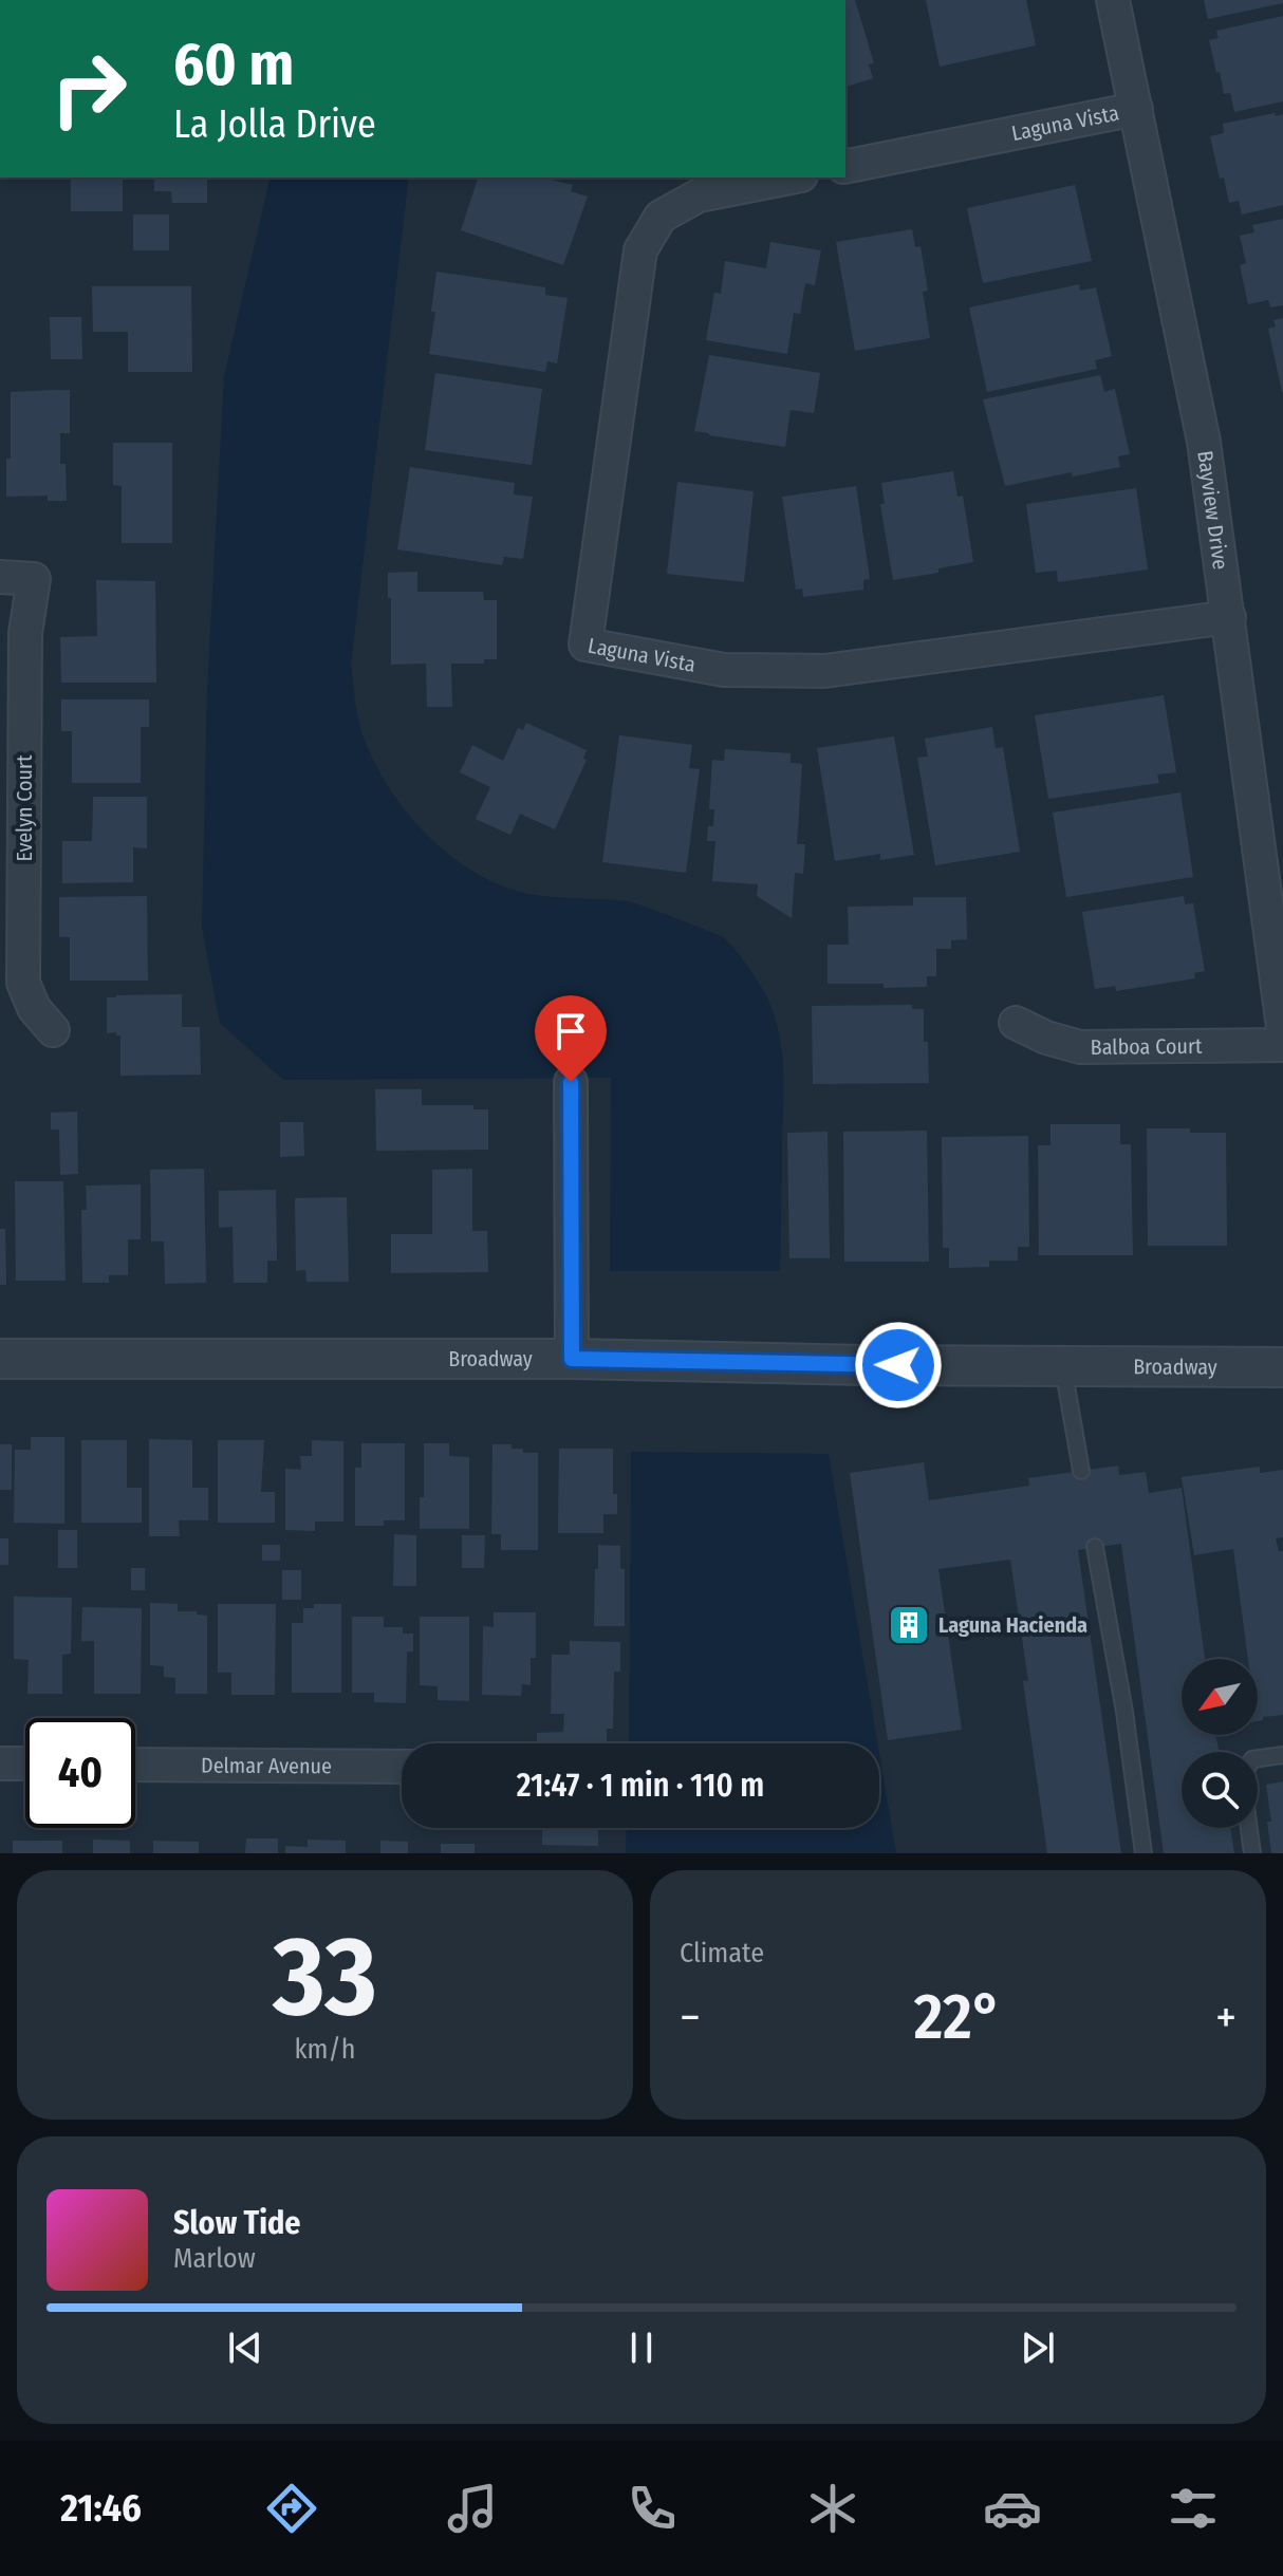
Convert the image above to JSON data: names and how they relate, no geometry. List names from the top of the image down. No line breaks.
{"streets":{"street":["Laguna Vista","Bayview Drive","Evelyn Court","Balboa Court","Broadway","Delmar Avenue"]},"crossings":[["Laguna Vista","Bayview Drive"]],"places":{"building":["Laguna Hacienda"]},"north":"bottom left","page":{"turn":["60 m","La Jolla Drive"],"limit":"40","trip":"21:47 · 1 min · 110 m","tile":[["33","km/h"],"Climate"],"heat":["−","22°","+"],"song":["Slow Tide","Marlow"],"tabs":"21:46"}}
